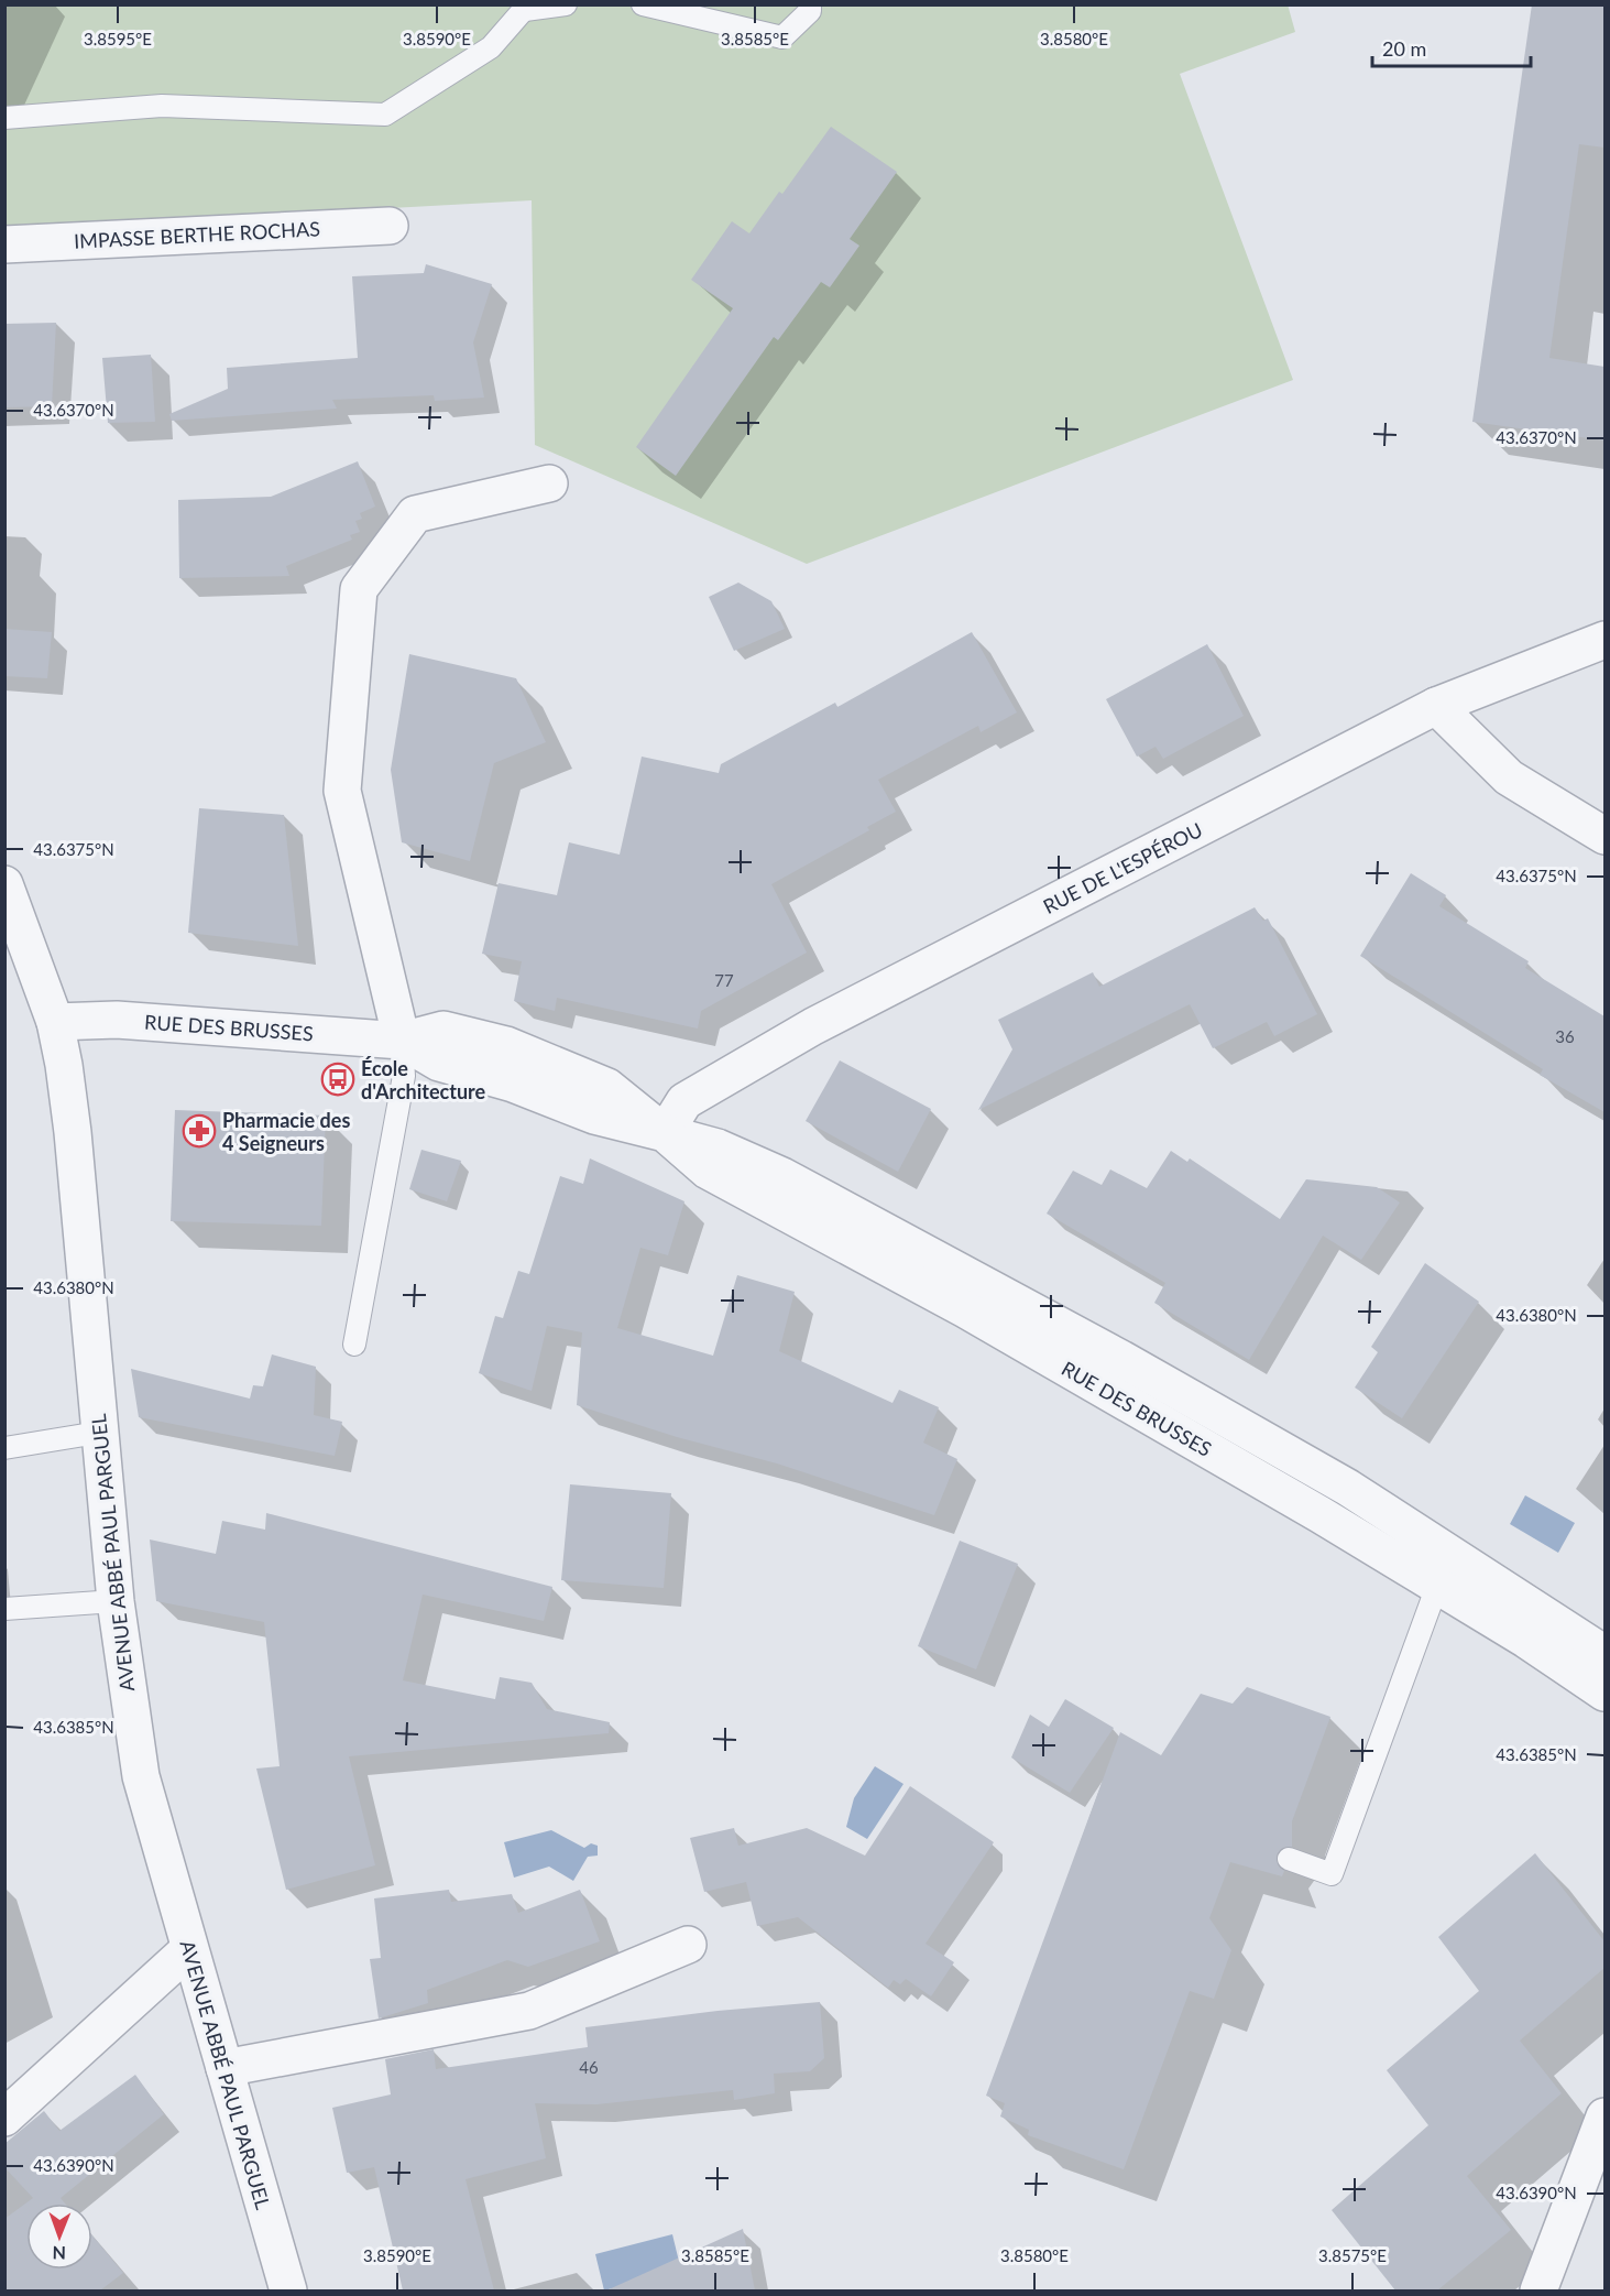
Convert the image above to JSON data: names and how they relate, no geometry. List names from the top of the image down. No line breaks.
{"streets":{"street":["IMPASSE BERTHE ROCHAS","RUE DE L'ESPÉROU","RUE DES BRUSSES","AVENUE ABBÉ PAUL PARGUEL"]},"crossings":[["RUE DE L'ESPÉROU","RUE DES BRUSSES"],["RUE DES BRUSSES","AVENUE ABBÉ PAUL PARGUEL"]],"places":{"bus stop":["École d'Architecture"],"pharmacy":["Pharmacie des 4 Seigneurs"]},"house_numbers":["77","36","46"],"scale_bar":"20 m","north":"bottom","coordinates":["3.8595°E","3.8590°E","3.8585°E","3.8580°E","43.6370°N","43.6375°N","43.6380°N","43.6385°N","43.6390°N","3.8575°E"]}
